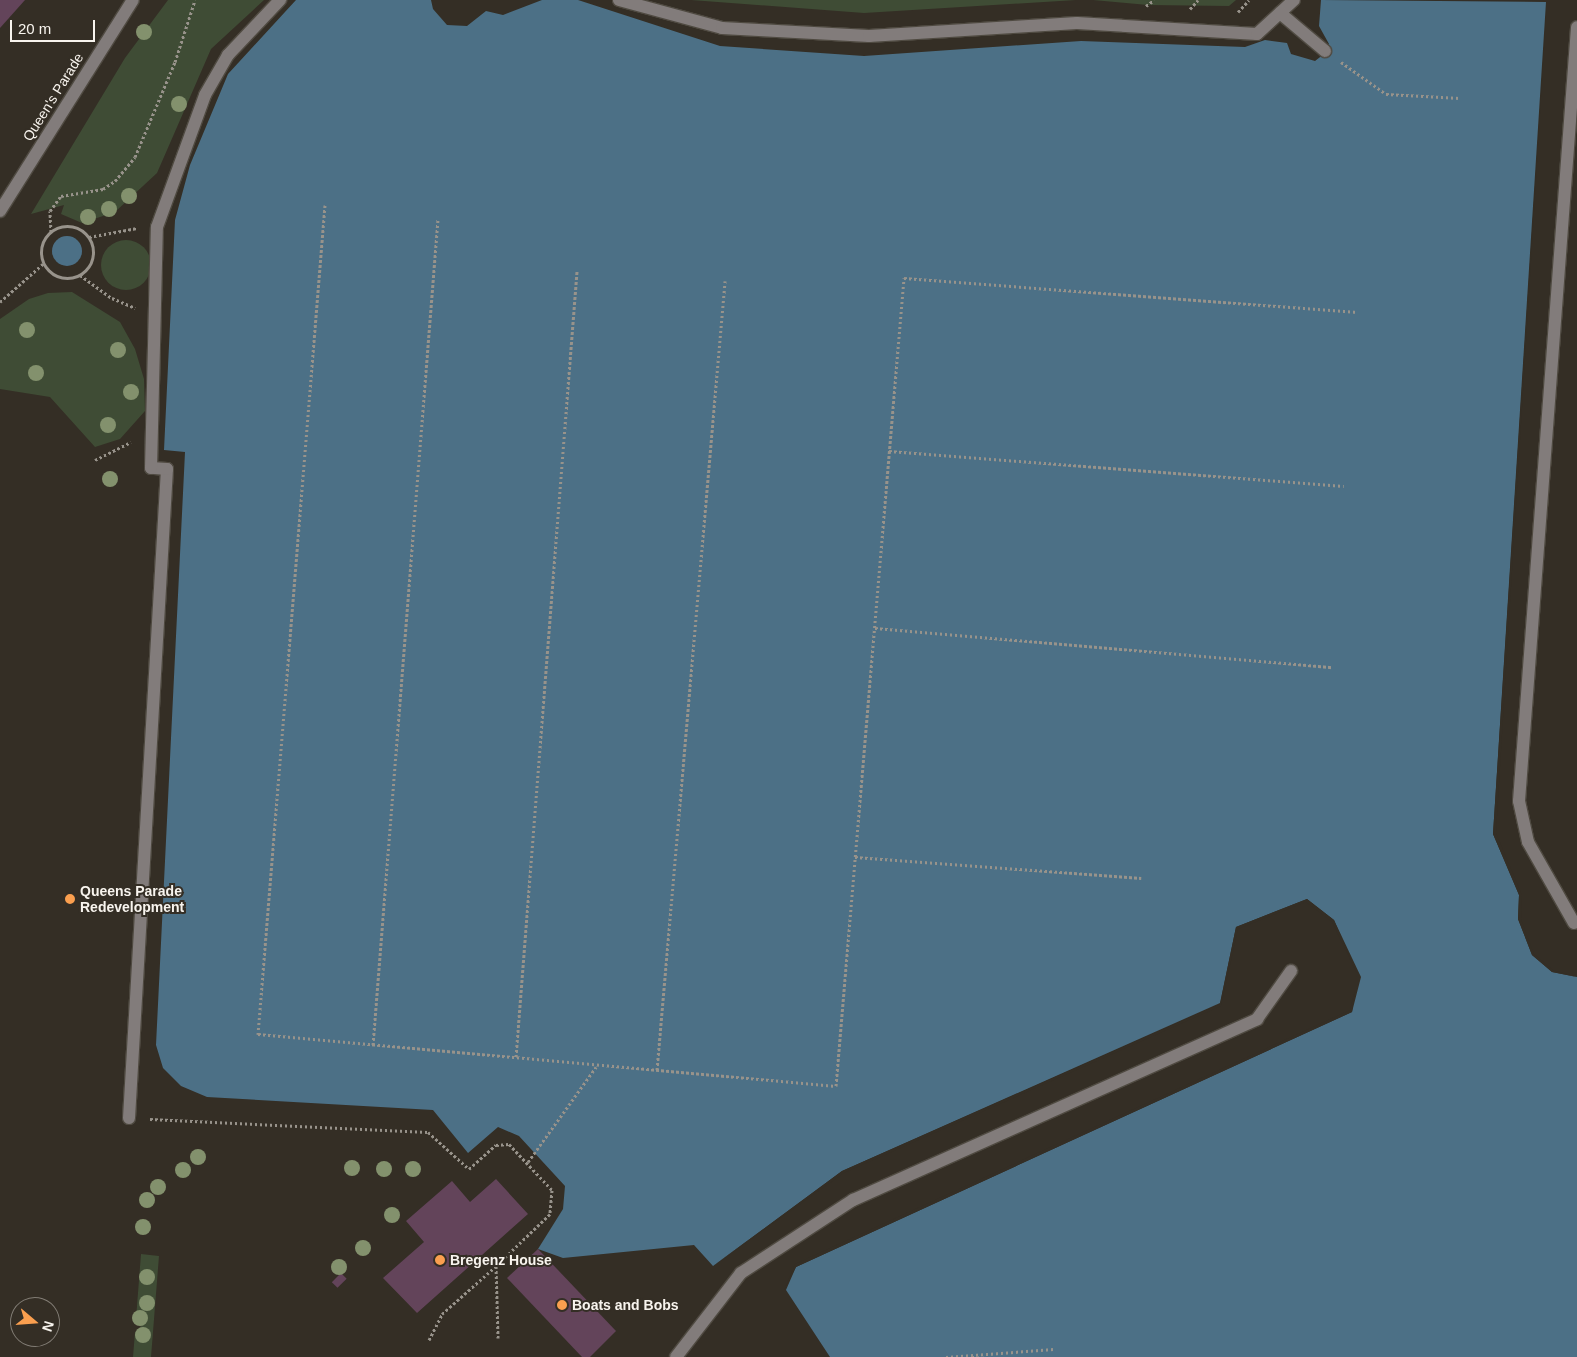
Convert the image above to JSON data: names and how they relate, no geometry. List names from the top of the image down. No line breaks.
{"streets":{"street":["Queen's Parade"]},"places":["Queens Parade Redevelopment","Bregenz House","Boats and Bobs"],"scale_bar":"20 m","north":"right"}
